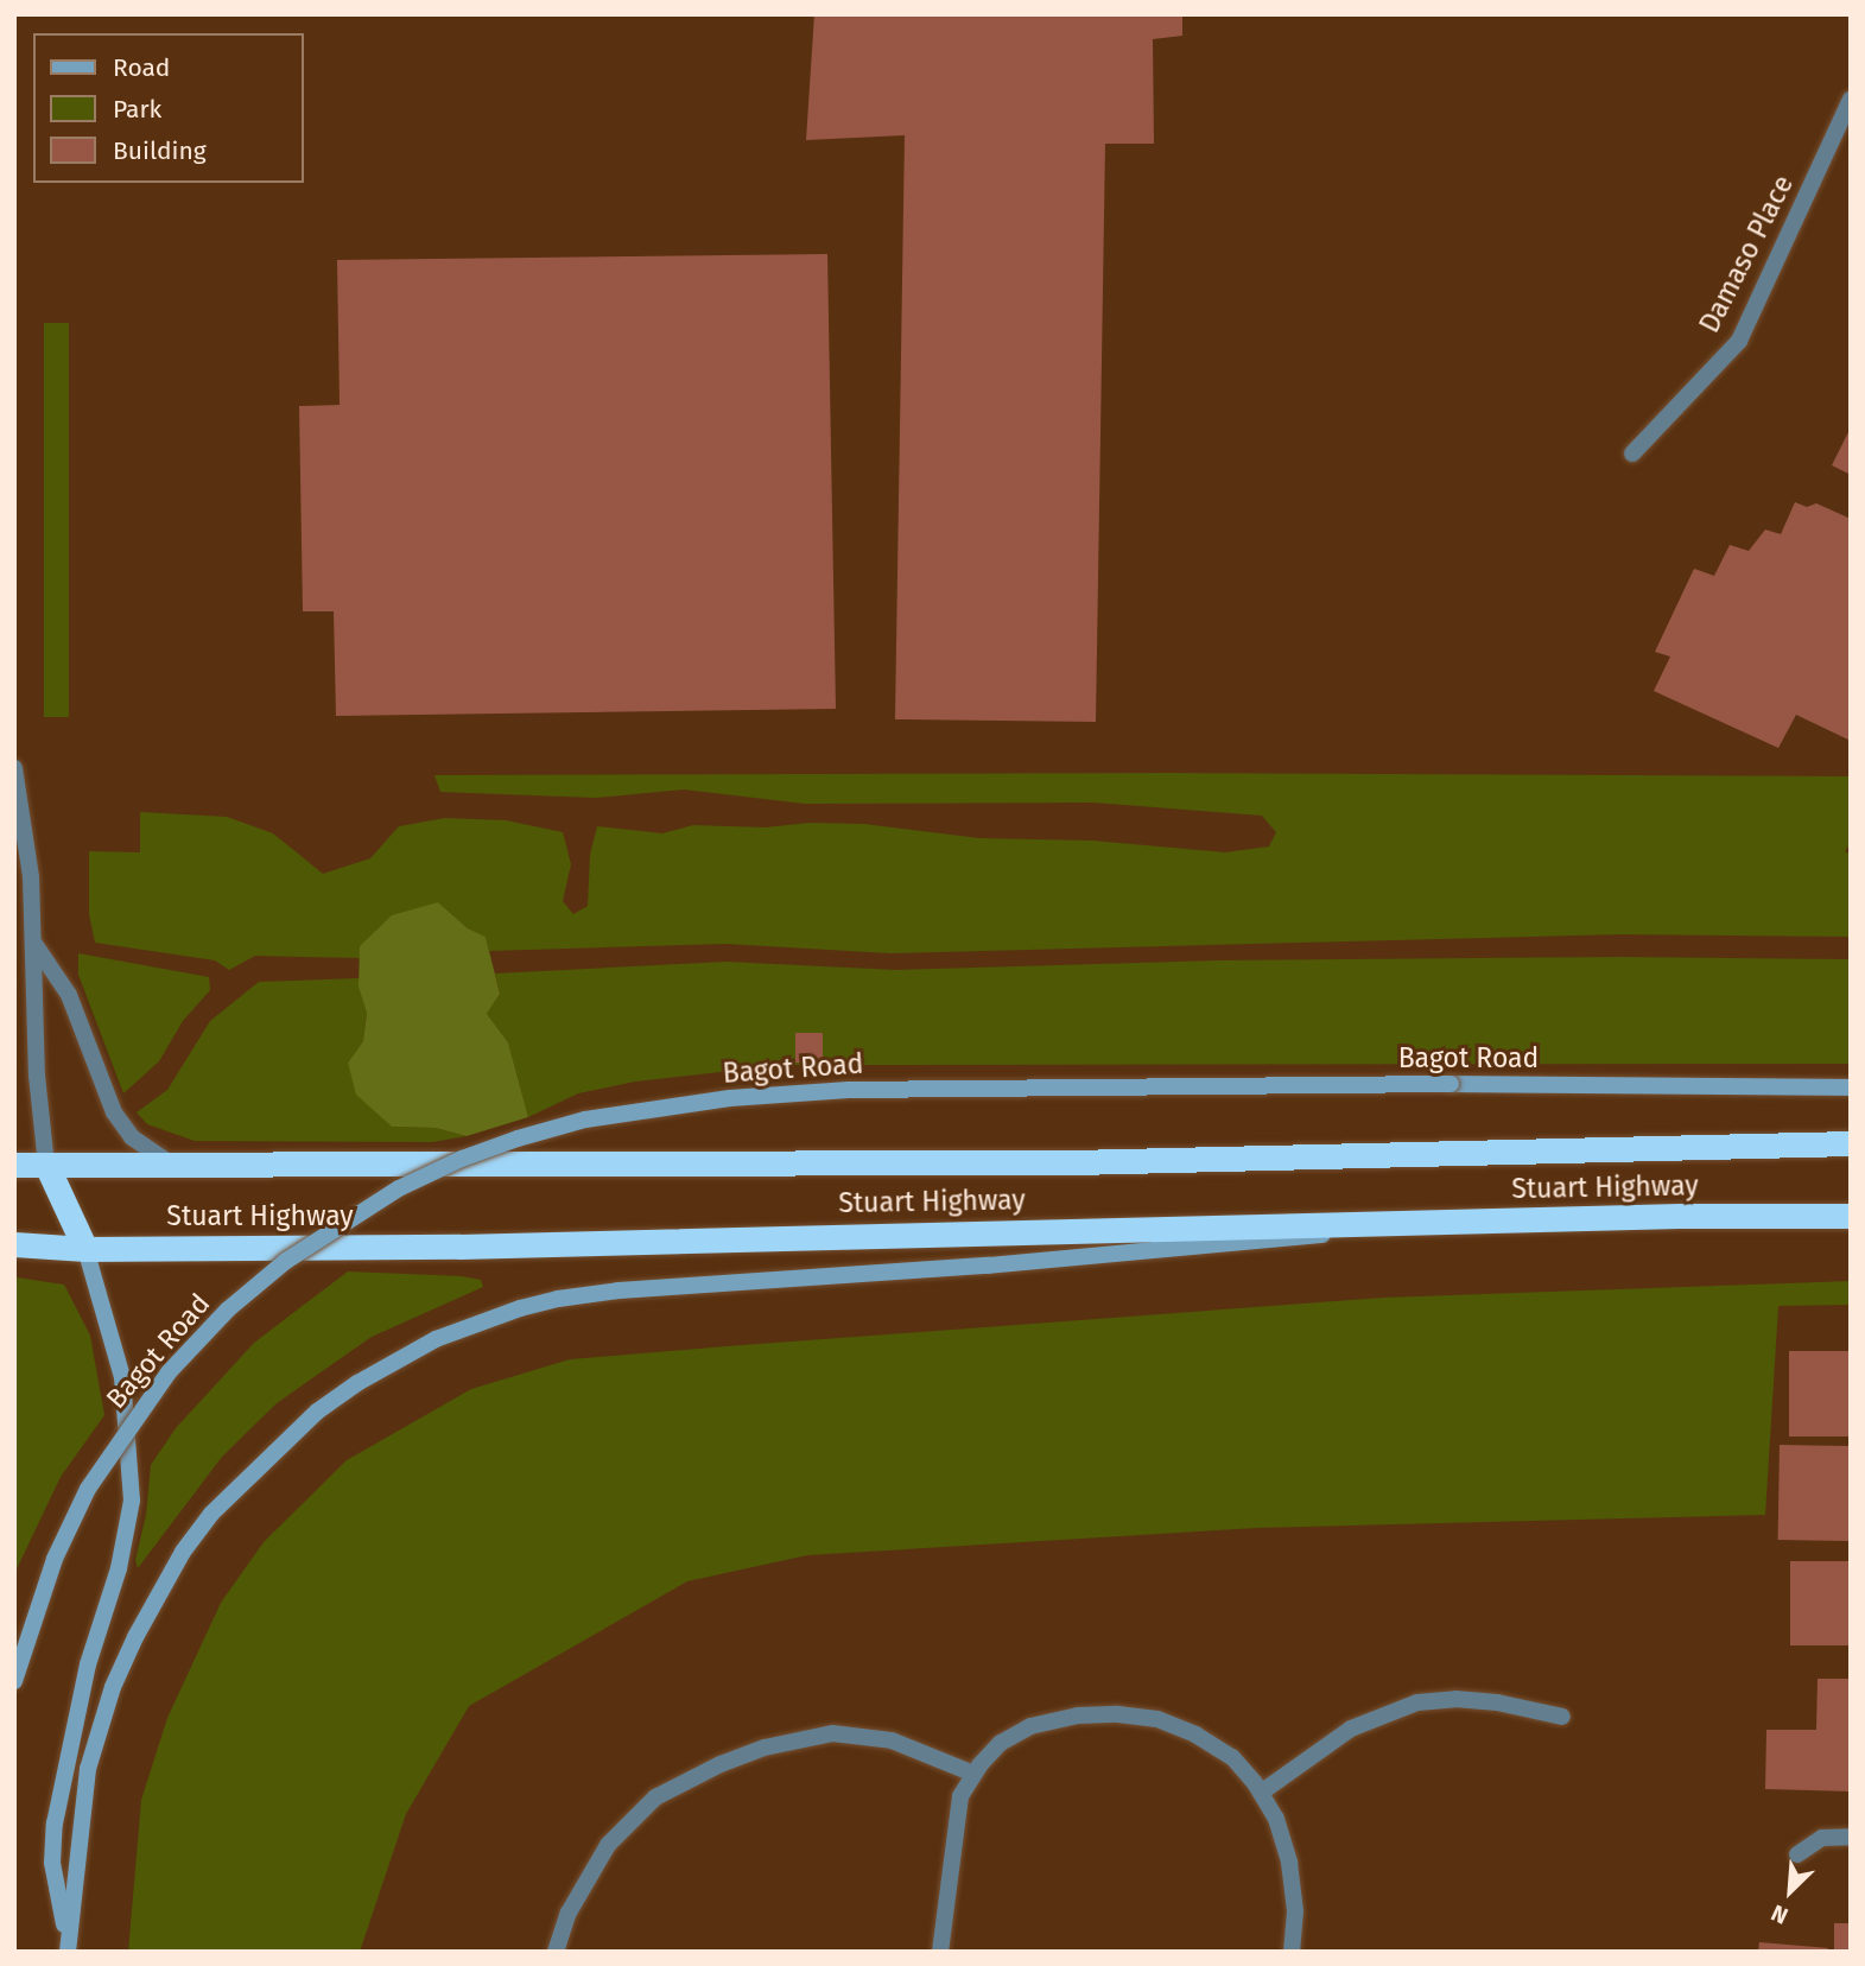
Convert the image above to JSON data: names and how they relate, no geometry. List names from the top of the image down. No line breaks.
{"streets":{"highway":["Stuart Highway"],"main road":["Bagot Road"],"street":["Damaso Place"]},"legend":["Road","Park","Building"],"north":"bottom left"}
